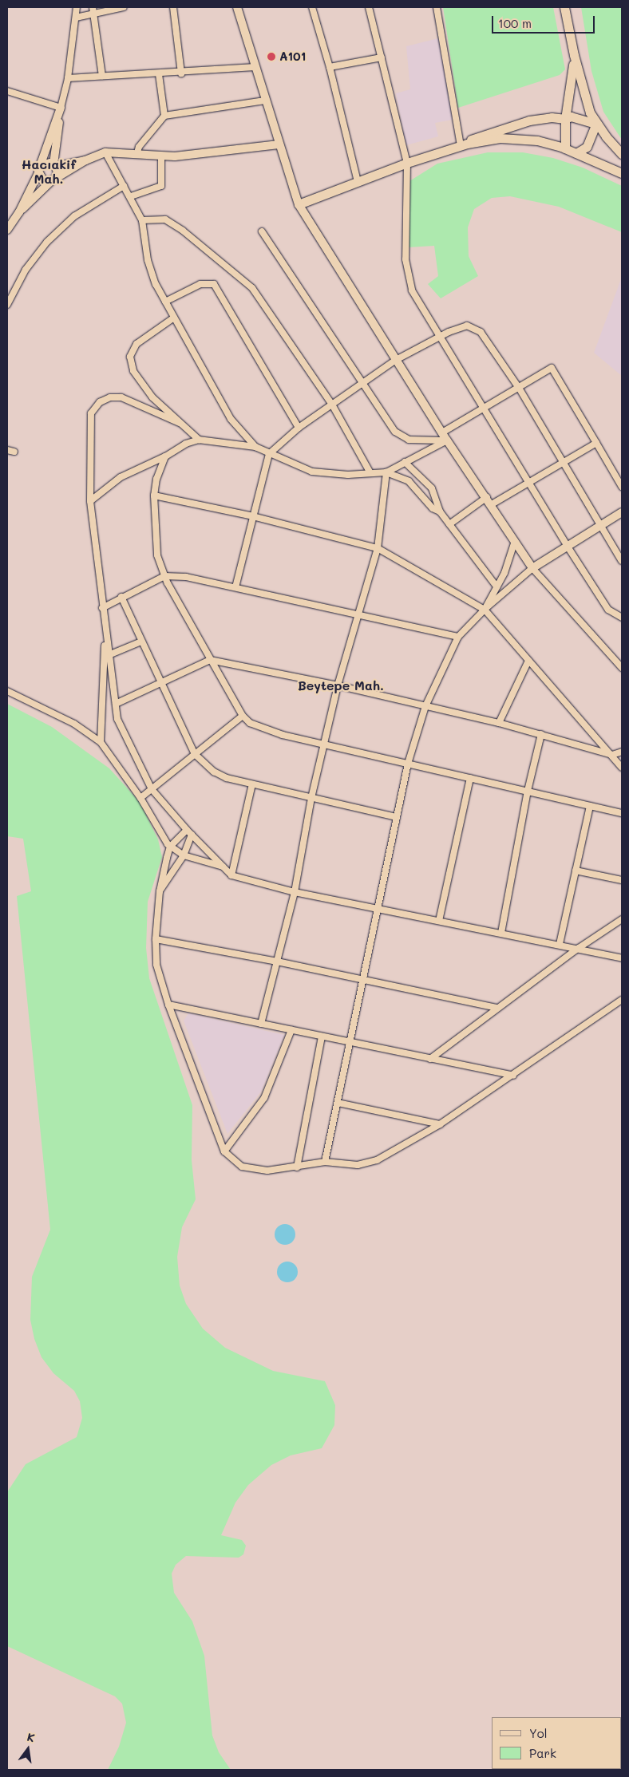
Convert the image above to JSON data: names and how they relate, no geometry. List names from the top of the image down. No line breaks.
{"districts":["Hacıakif Mah.","Beytepe Mah."],"places":["A101"],"legend":["Yol","Park"],"scale_bar":"100 m","north":"top"}
